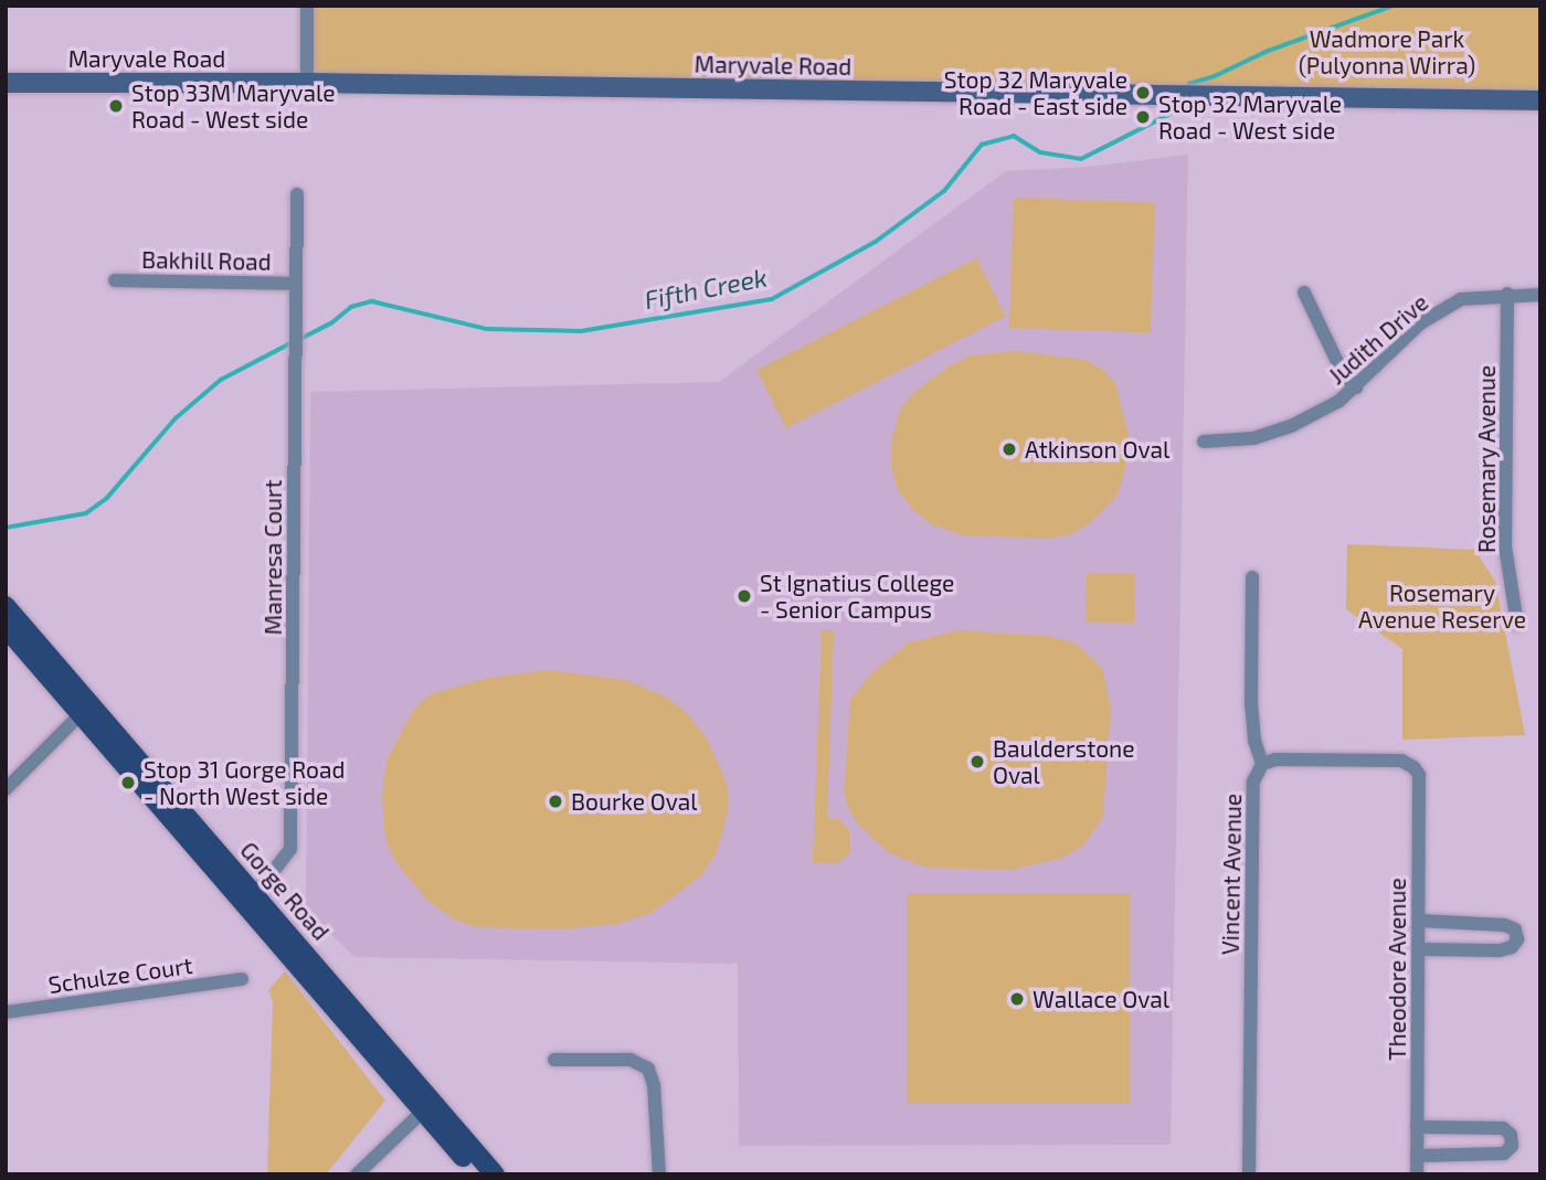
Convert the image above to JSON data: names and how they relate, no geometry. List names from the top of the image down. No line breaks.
{"streets":{"main road":["Maryvale Road","Gorge Road"],"street":["Bakhill Road","Judith Drive","Rosemary Avenue","Manresa Court","Vincent Avenue","Theodore Avenue","Schulze Court"]},"crossings":[["Bakhill Road","Manresa Court"],["Judith Drive","Rosemary Avenue"],["Manresa Court","Gorge Road"],["Vincent Avenue","Theodore Avenue"]],"water":["Fifth Creek"],"parks":["Wadmore Park (Pulyonna Wirra)","Rosemary Avenue Reserve"],"places":["Stop 32 Maryvale Road - East side","Stop 33M Maryvale Road - West side","Stop 32 Maryvale Road - West side","Atkinson Oval","St Ignatius College - Senior Campus","Baulderstone Oval","Stop 31 Gorge Road - North West side","Bourke Oval","Wallace Oval"]}
